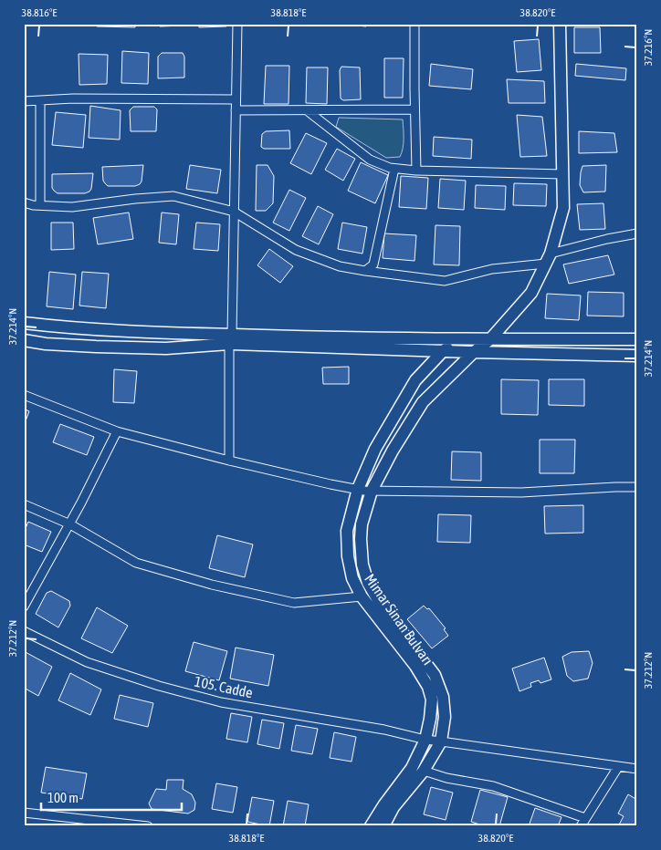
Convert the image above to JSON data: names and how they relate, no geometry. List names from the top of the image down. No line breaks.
{"streets":{"main road":["Mimar Sinan Bulvarı"],"street":["105. Cadde"]},"crossings":[["Mimar Sinan Bulvarı","105. Cadde"]],"scale_bar":"100 m","coordinates":["38.816°E","38.818°E","38.820°E","37.216°N","37.214°N","37.212°N"]}
